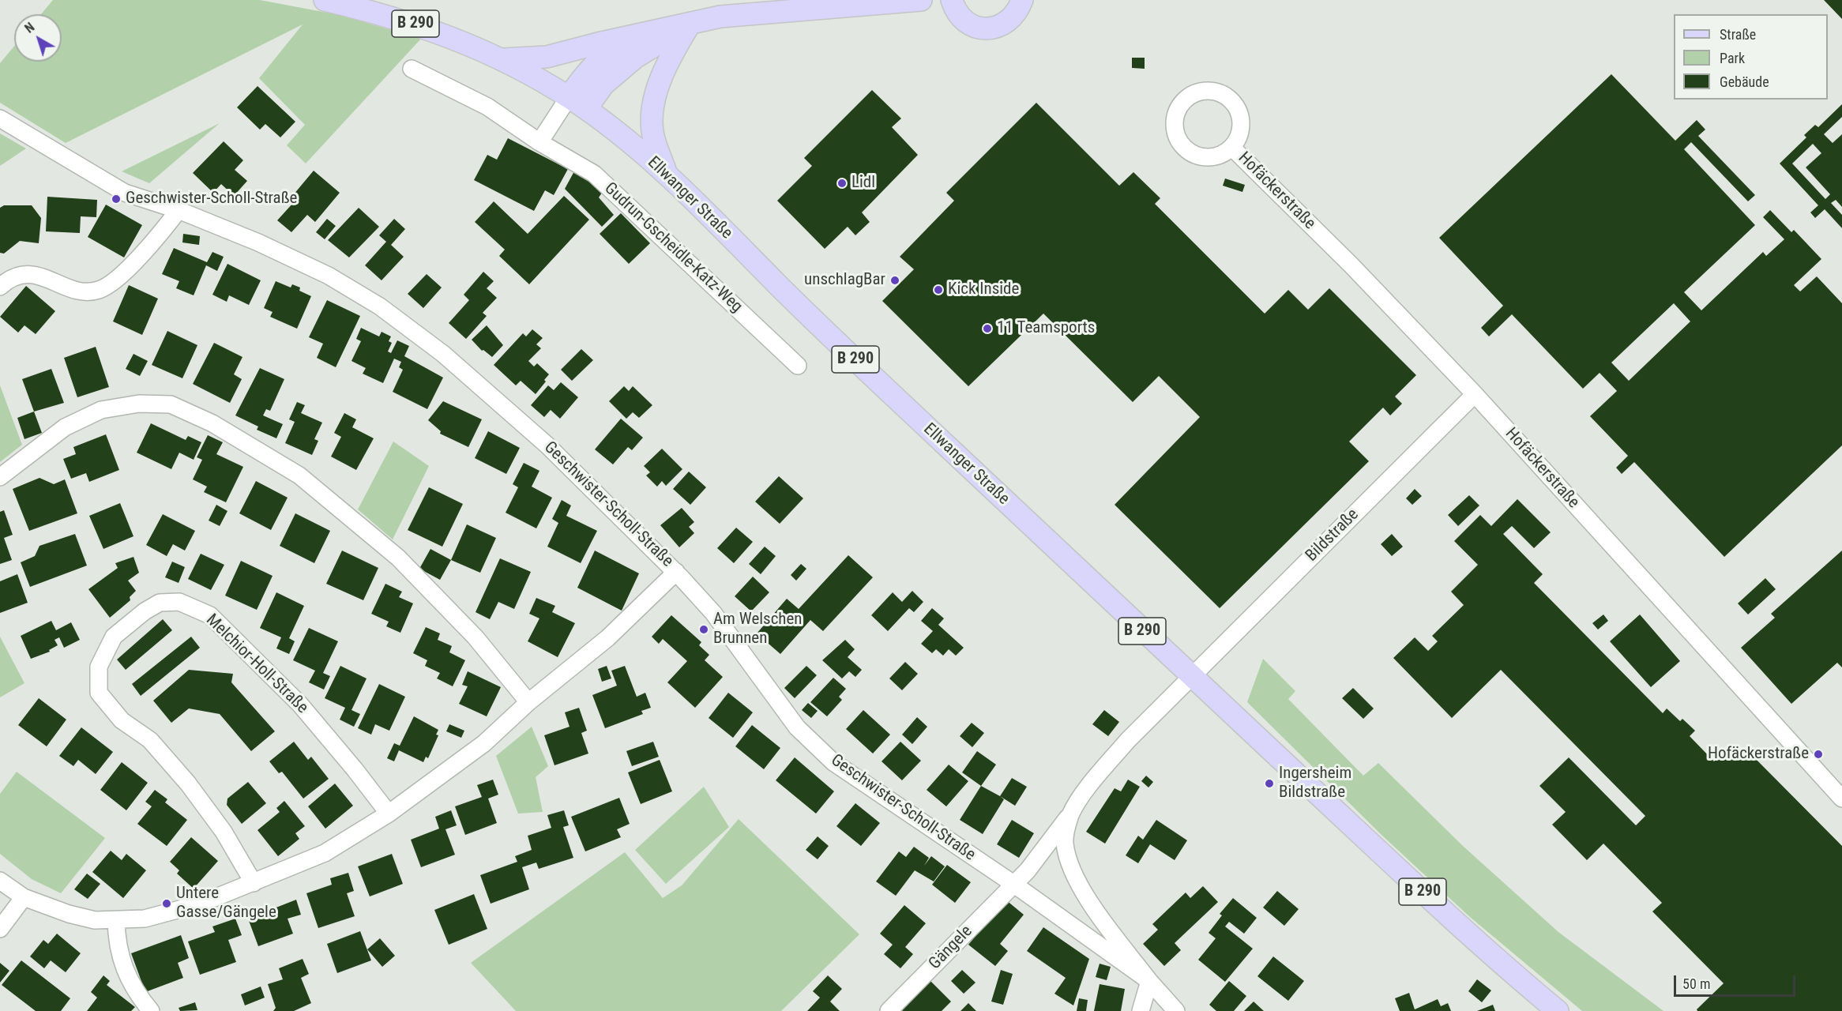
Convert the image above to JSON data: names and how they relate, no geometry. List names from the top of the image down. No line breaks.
{"streets":{"main road":["B 290","Ellwanger Straße"],"street":["Hofäckerstraße","Gudrun-Gscheidle-Katz-Weg","Geschwister-Scholl-Straße","Bildstraße","Melchior-Holl-Straße","Gängele"]},"crossings":[["Hofäckerstraße","Bildstraße"],["Ellwanger Straße","Geschwister-Scholl-Straße"],["Ellwanger Straße","Bildstraße"],["Geschwister-Scholl-Straße","Bildstraße"],["Geschwister-Scholl-Straße","Gängele"]],"places":["Lidl","Geschwister-Scholl-Straße","unschlagBar","Kick Inside","11 Teamsports","Am Welschen Brunnen","Hofäckerstraße","Ingersheim Bildstraße","Untere Gasse/Gängele"],"legend":["Straße","Park","Gebäude"],"scale_bar":"50 m","north":"top left"}
